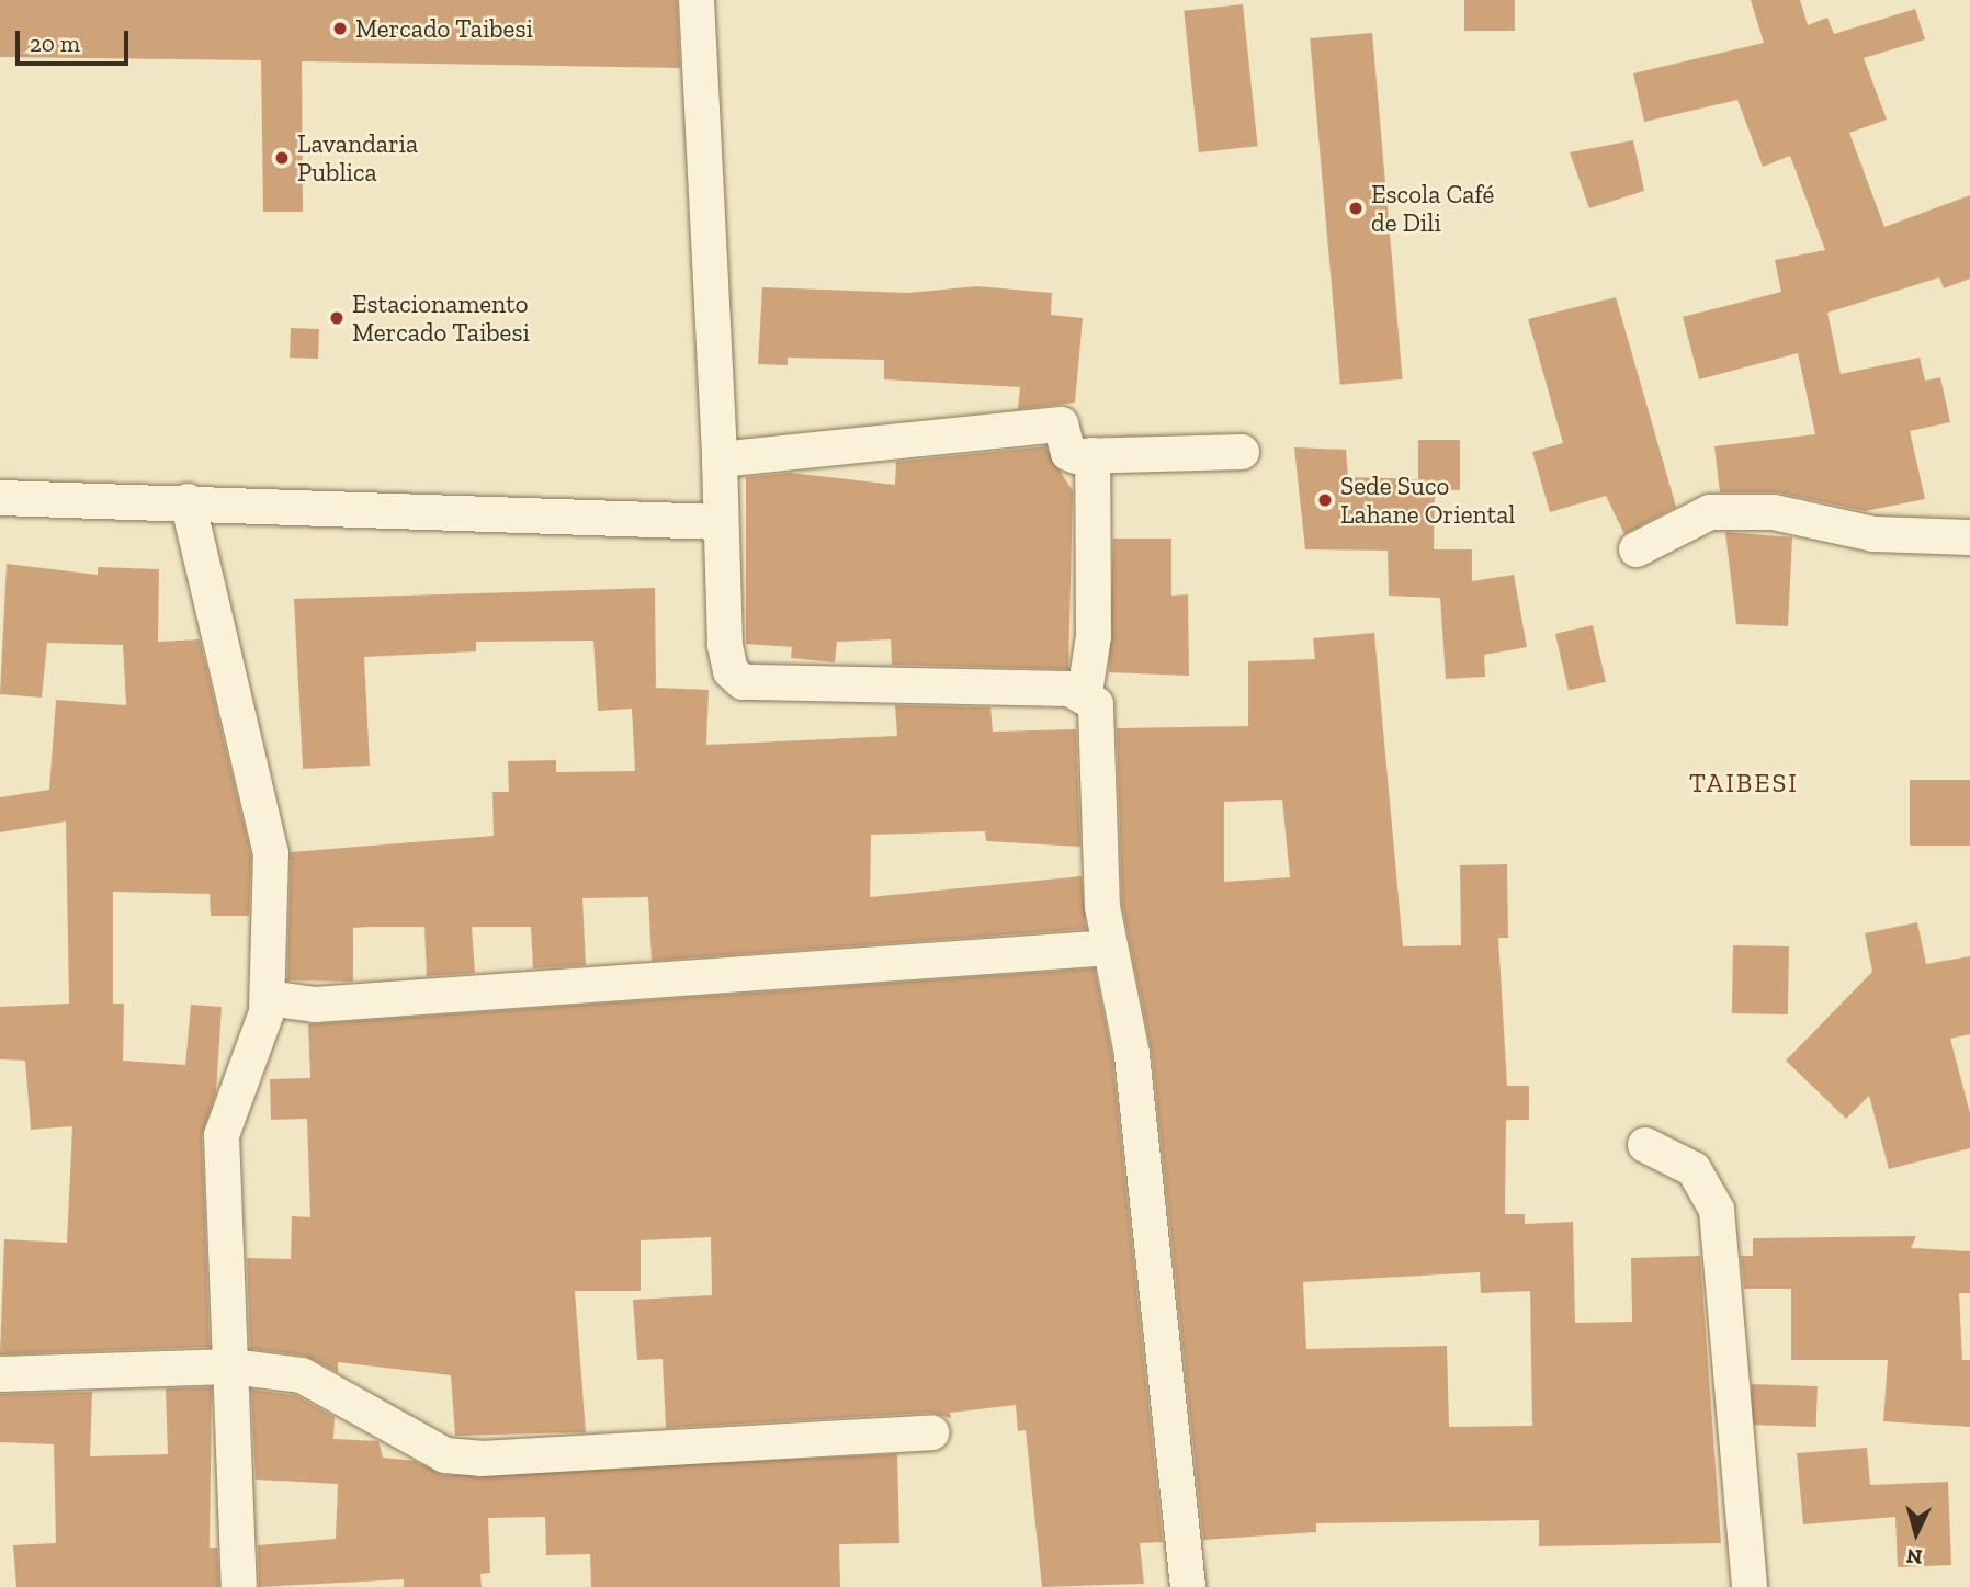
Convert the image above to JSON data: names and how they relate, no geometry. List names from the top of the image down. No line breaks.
{"districts":["TAIBESI"],"places":["Mercado Taibesi","Lavandaria Publica","Escola Café de Dili","Estacionamento Mercado Taibesi","Sede Suco Lahane Oriental"],"scale_bar":"20 m","north":"bottom"}
